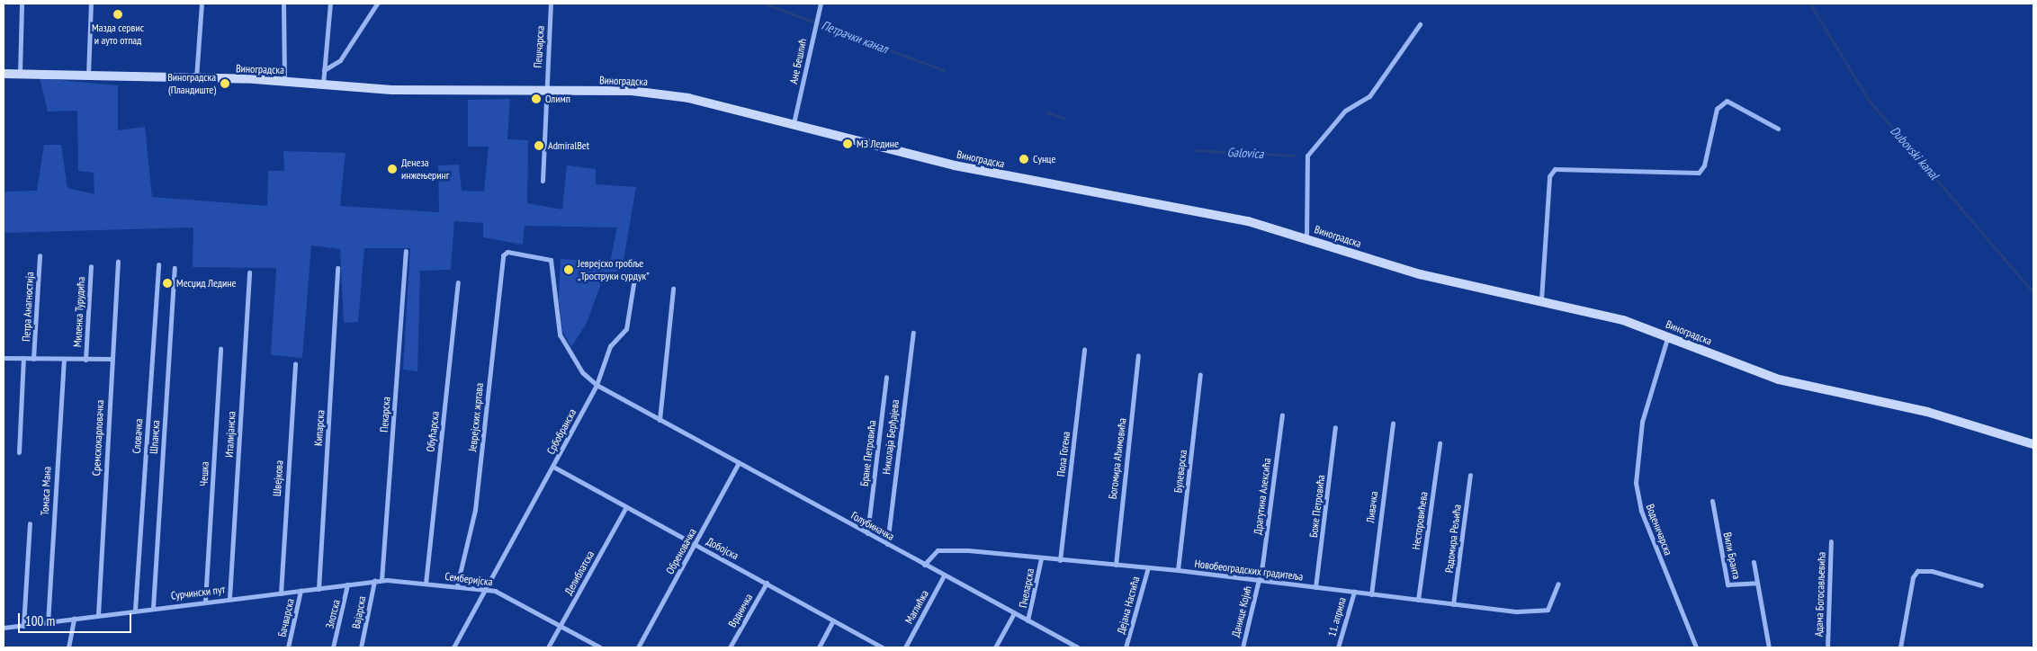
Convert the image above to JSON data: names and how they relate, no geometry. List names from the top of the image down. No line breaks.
{"streets":{"street":["Пешчарска","Ане Бешлић","Виноградска","Петра Анагностија","Миленка Турудића","Пекарска","Јеврејских жртава","Кипарска","Обућарска","Србобранска","Италијанска","Словачка","Шпанска","Николаја Берђајева","Сремскокарловачка","Бране Петровића","Пола Гогена","Богомира Аћимовића","Булеварска","Чешка","Швејкова","Томаса Мана","Драгутина Алексића","Боже Петровића","Ливачка","Несторовићева","Голубиначка","Воденичарска","Радомира Рељића","Добојска","Обреновачка","Вили Бранта","Новобеоградских градитеља","Делиблатска","Семберијска","Пчеларска","Сурчински пут","Адама Богосављевића","Дејана Настића","Маглићка","Врдничка","Данице Којић","Вајарска","Злотска","11. априла","Бачварска"]},"crossings":[["Пешчарска","Виноградска"],["Ане Бешлић","Виноградска"],["Виноградска","Воденичарска"],["Пекарска","Семберијска"],["Јеврејских жртава","Србобранска"],["Јеврејских жртава","Голубиначка"],["Јеврејских жртава","Семберијска"],["Кипарска","Сурчински пут"],["Обућарска","Семберијска"],["Србобранска","Голубиначка"],["Србобранска","Добојска"],["Србобранска","Семберијска"],["Италијанска","Сурчински пут"],["Словачка","Сурчински пут"],["Шпанска","Сурчински пут"],["Николаја Берђајева","Голубиначка"],["Сремскокарловачка","Сурчински пут"],["Бране Петровића","Голубиначка"],["Пола Гогена","Новобеоградских градитеља"],["Богомира Аћимовића","Новобеоградских градитеља"],["Булеварска","Новобеоградских градитеља"],["Чешка","Сурчински пут"],["Швејкова","Сурчински пут"],["Томаса Мана","Сурчински пут"],["Драгутина Алексића","Новобеоградских градитеља"],["Драгутина Алексића","Данице Којић"],["Боже Петровића","Новобеоградских градитеља"],["Ливачка","Новобеоградских градитеља"],["Несторовићева","Новобеоградских градитеља"],["Голубиначка","Обреновачка"],["Голубиначка","Новобеоградских градитеља"],["Голубиначка","Пчеларска"],["Голубиначка","Маглићка"],["Радомира Рељића","Новобеоградских градитеља"],["Добојска","Обреновачка"],["Добојска","Делиблатска"],["Добојска","Врдничка"],["Новобеоградских градитеља","Пчеларска"],["Новобеоградских градитеља","Дејана Настића"],["Новобеоградских градитеља","Данице Којић"],["Новобеоградских градитеља","11. априла"],["Делиблатска","Семберијска"],["Семберијска","Сурчински пут"],["Семберијска","Вајарска"],["Сурчински пут","Вајарска"],["Сурчински пут","Злотска"],["Сурчински пут","Бачварска"]],"water":["Петрачки канал","Galovica","Dubovski kanal"],"places":["Мазда сервис и ауто отпад","Виноградска (Пландиште)","Олимп","МЗ Ледине","AdmiralBet","Сунце","Денеза инжењеринг","Јеврејско гробље „Троструки сурдук”","Месџид Ледине"],"scale_bar":"100 m"}
